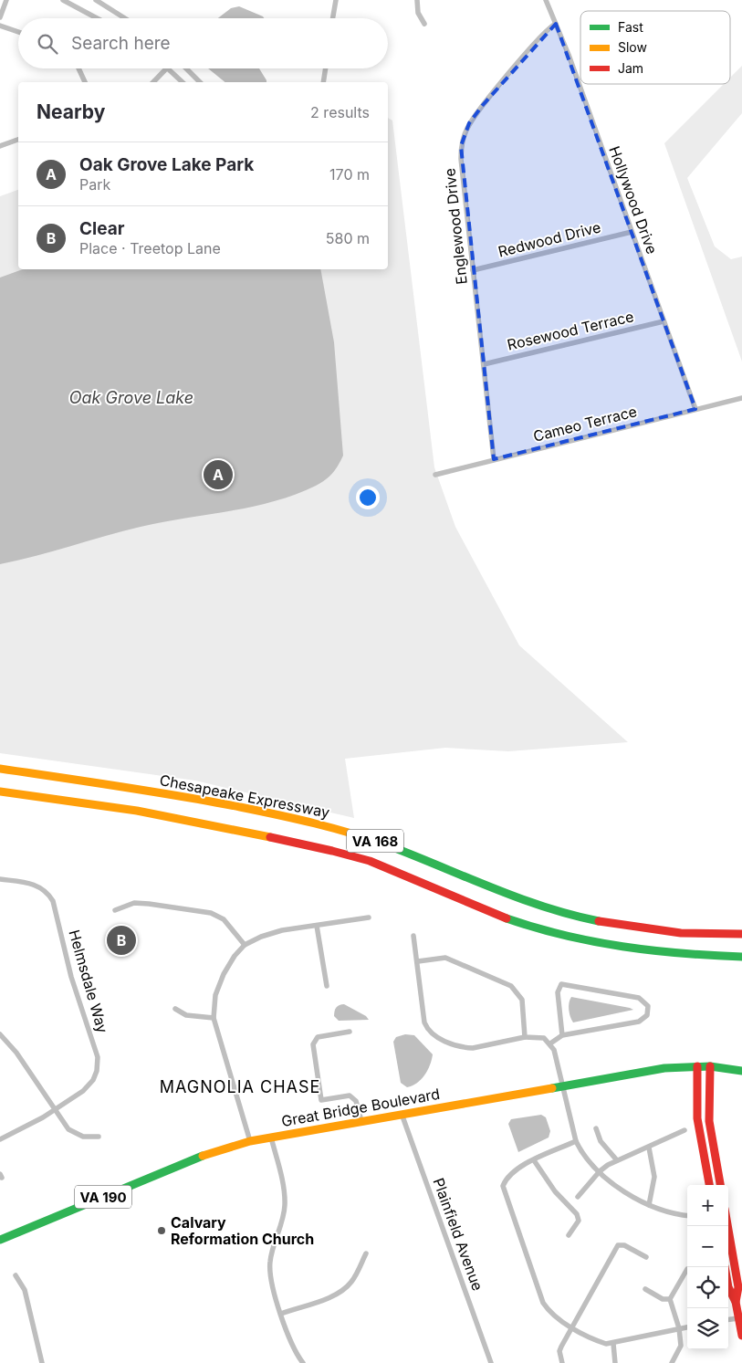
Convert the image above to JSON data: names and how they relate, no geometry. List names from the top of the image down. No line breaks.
{"streets":{"main road":["Chesapeake Expressway","VA 168","Great Bridge Boulevard","VA 190"],"street":["Hollywood Drive","Englewood Drive","Redwood Drive","Rosewood Terrace","Cameo Terrace","Helmsdale Way","Plainfield Avenue"]},"crossings":[["Hollywood Drive","Englewood Drive"],["Hollywood Drive","Redwood Drive"],["Hollywood Drive","Rosewood Terrace"],["Hollywood Drive","Cameo Terrace"],["Englewood Drive","Redwood Drive"],["Englewood Drive","Rosewood Terrace"],["Englewood Drive","Cameo Terrace"],["Great Bridge Boulevard","Plainfield Avenue"]],"districts":["MAGNOLIA CHASE"],"water":["Oak Grove Lake"],"places":["Calvary Reformation Church"],"legend":["Fast","Slow","Jam"],"page":{"search":"Search here","heading":["Nearby","2 results"],"list":[{"mark":"A","name":"Oak Grove Lake Park","note":"Park","value":"170 m"},{"mark":"B","name":"Clear","note":"Place · Treetop Lane","value":"580 m"}],"pins":["A","B"],"map_buttons":["+","−"]}}
